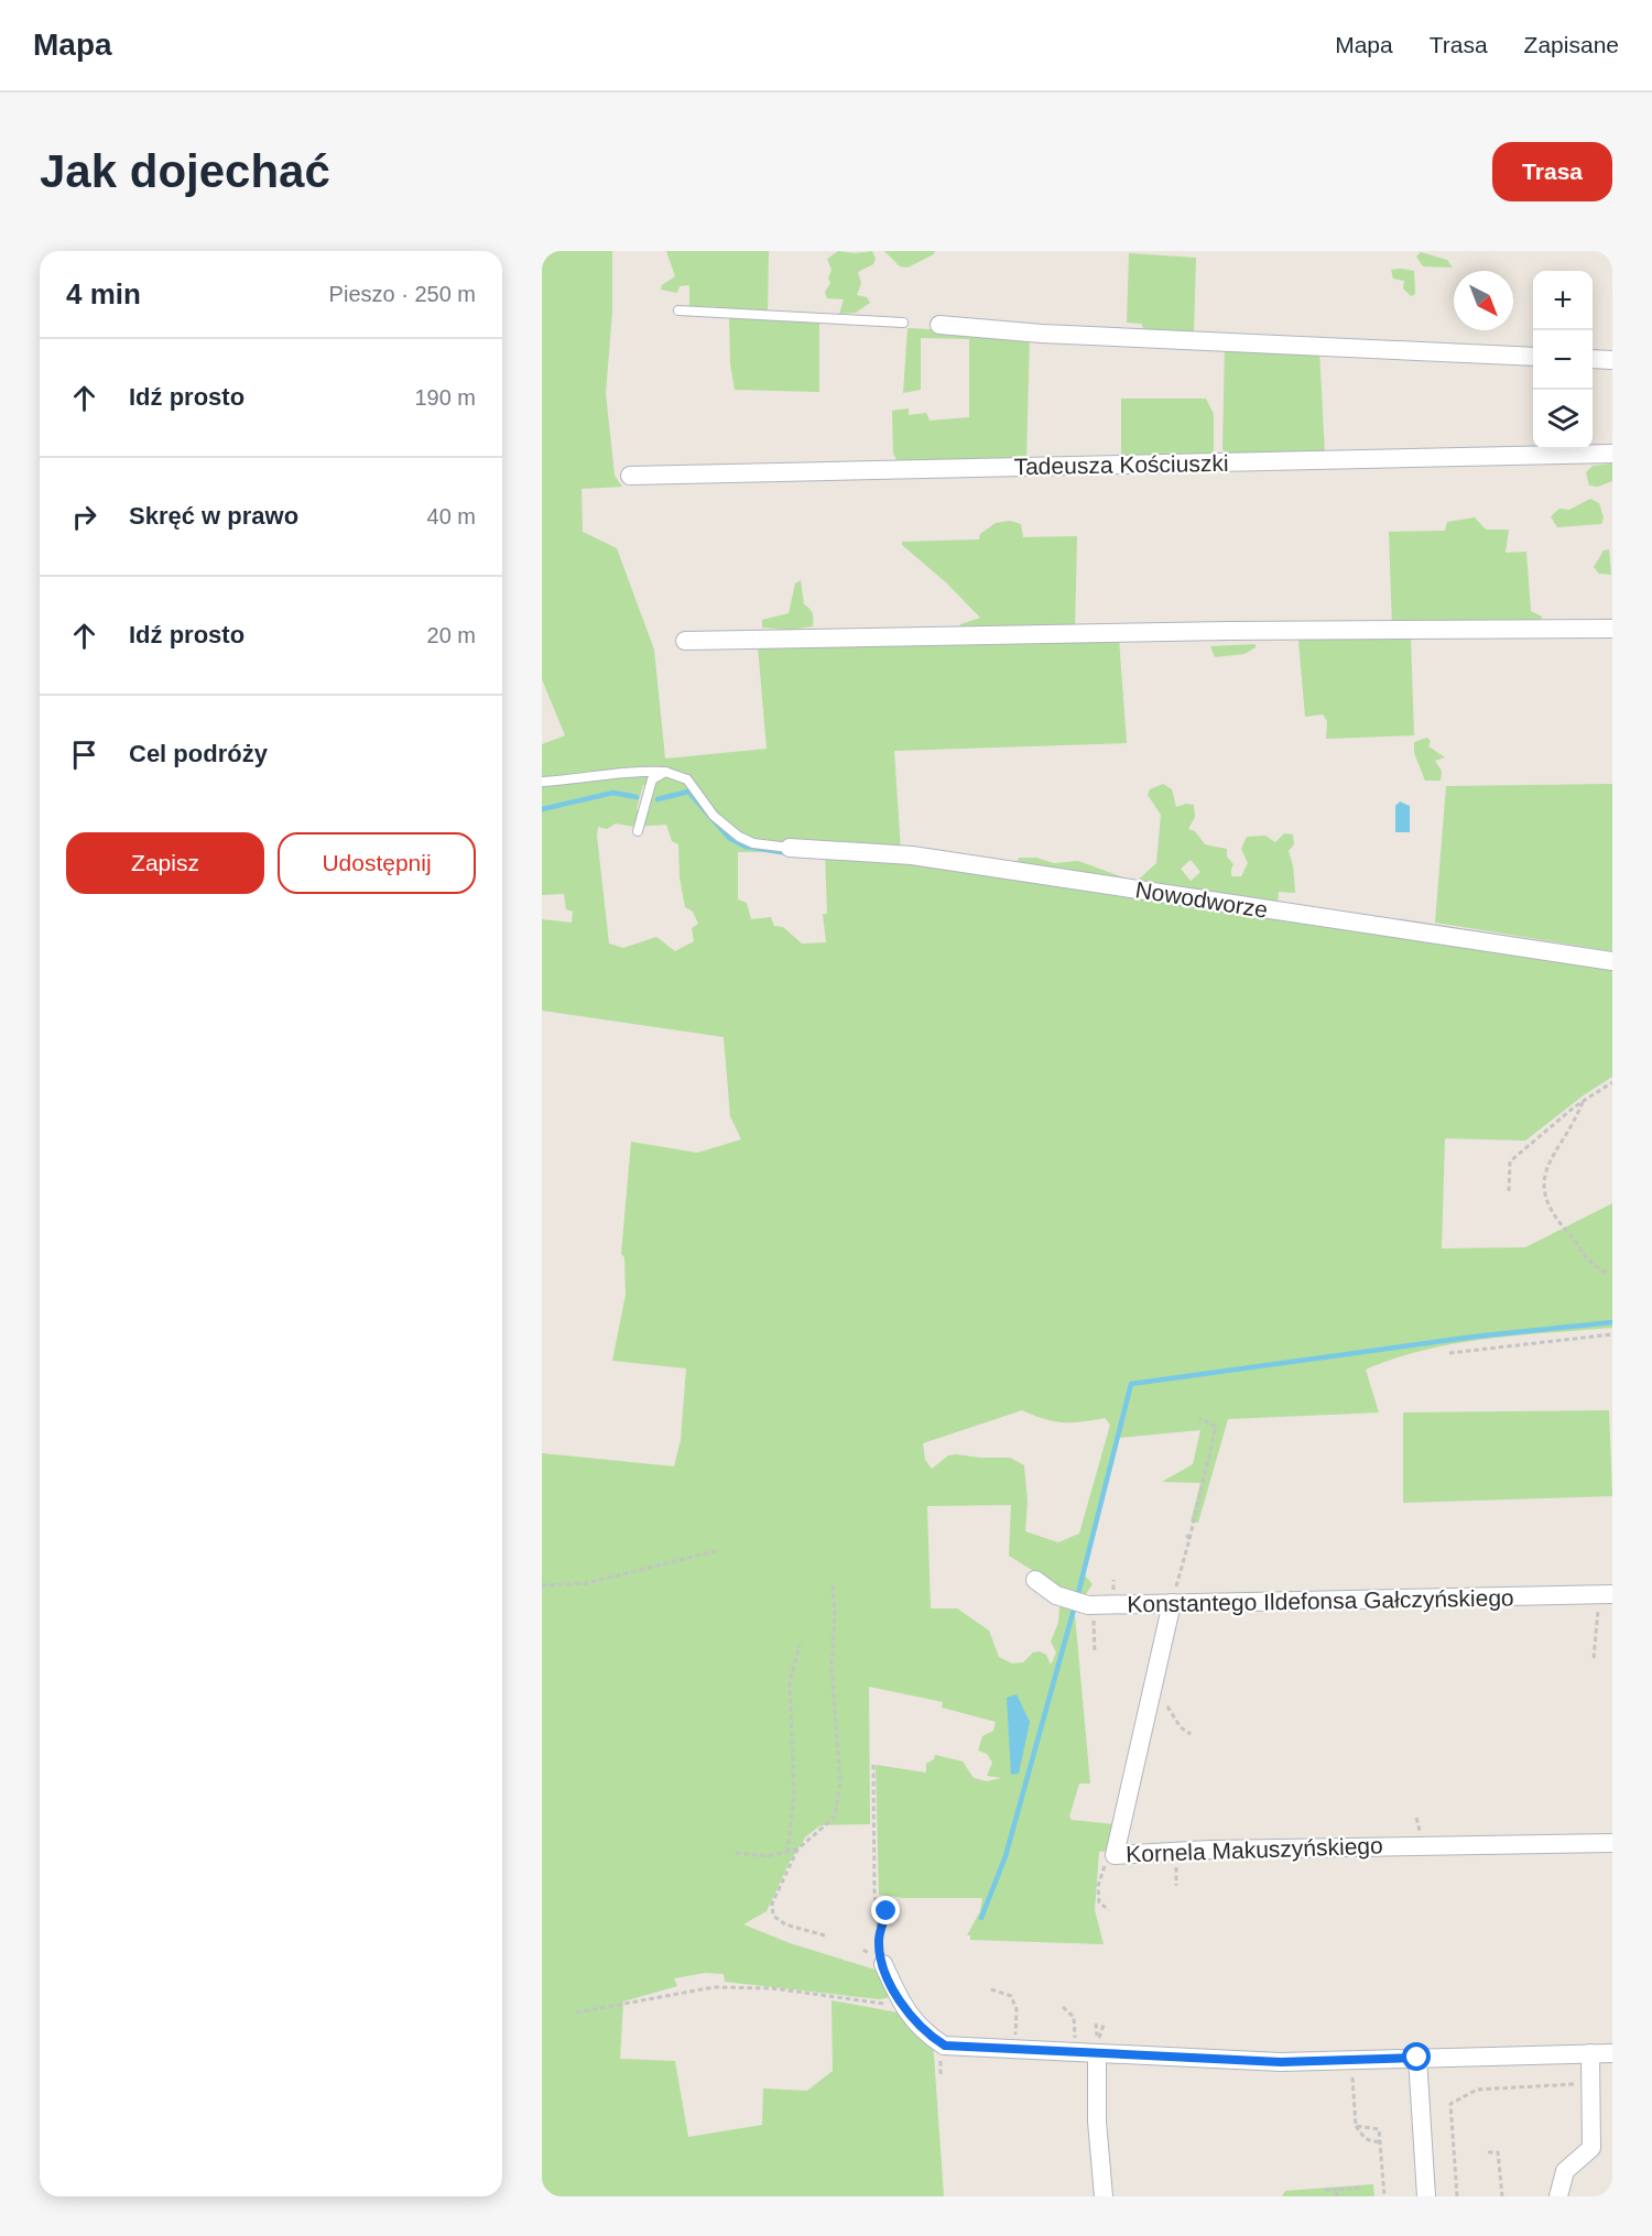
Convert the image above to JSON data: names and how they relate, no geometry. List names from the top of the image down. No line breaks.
{"streets":{"street":["Tadeusza Kościuszki","Nowodworze","Konstantego Ildefonsa Gałczyńskiego","Kornela Makuszyńskiego"]},"crossings":[["Konstantego Ildefonsa Gałczyńskiego","Kornela Makuszyńskiego"]],"north":"bottom right","page":{"header":"Mapa","nav":["Mapa","Trasa","Zapisane"],"buttons":["Trasa",["Zapisz","Udostępnij"]],"title":"Jak dojechać","heading":["4 min","Pieszo · 250 m"],"map_buttons":["+","−"],"list":[["Idź prosto","190 m"],["Skręć w prawo","40 m"],["Idź prosto","20 m"],"Cel podróży"]}}
